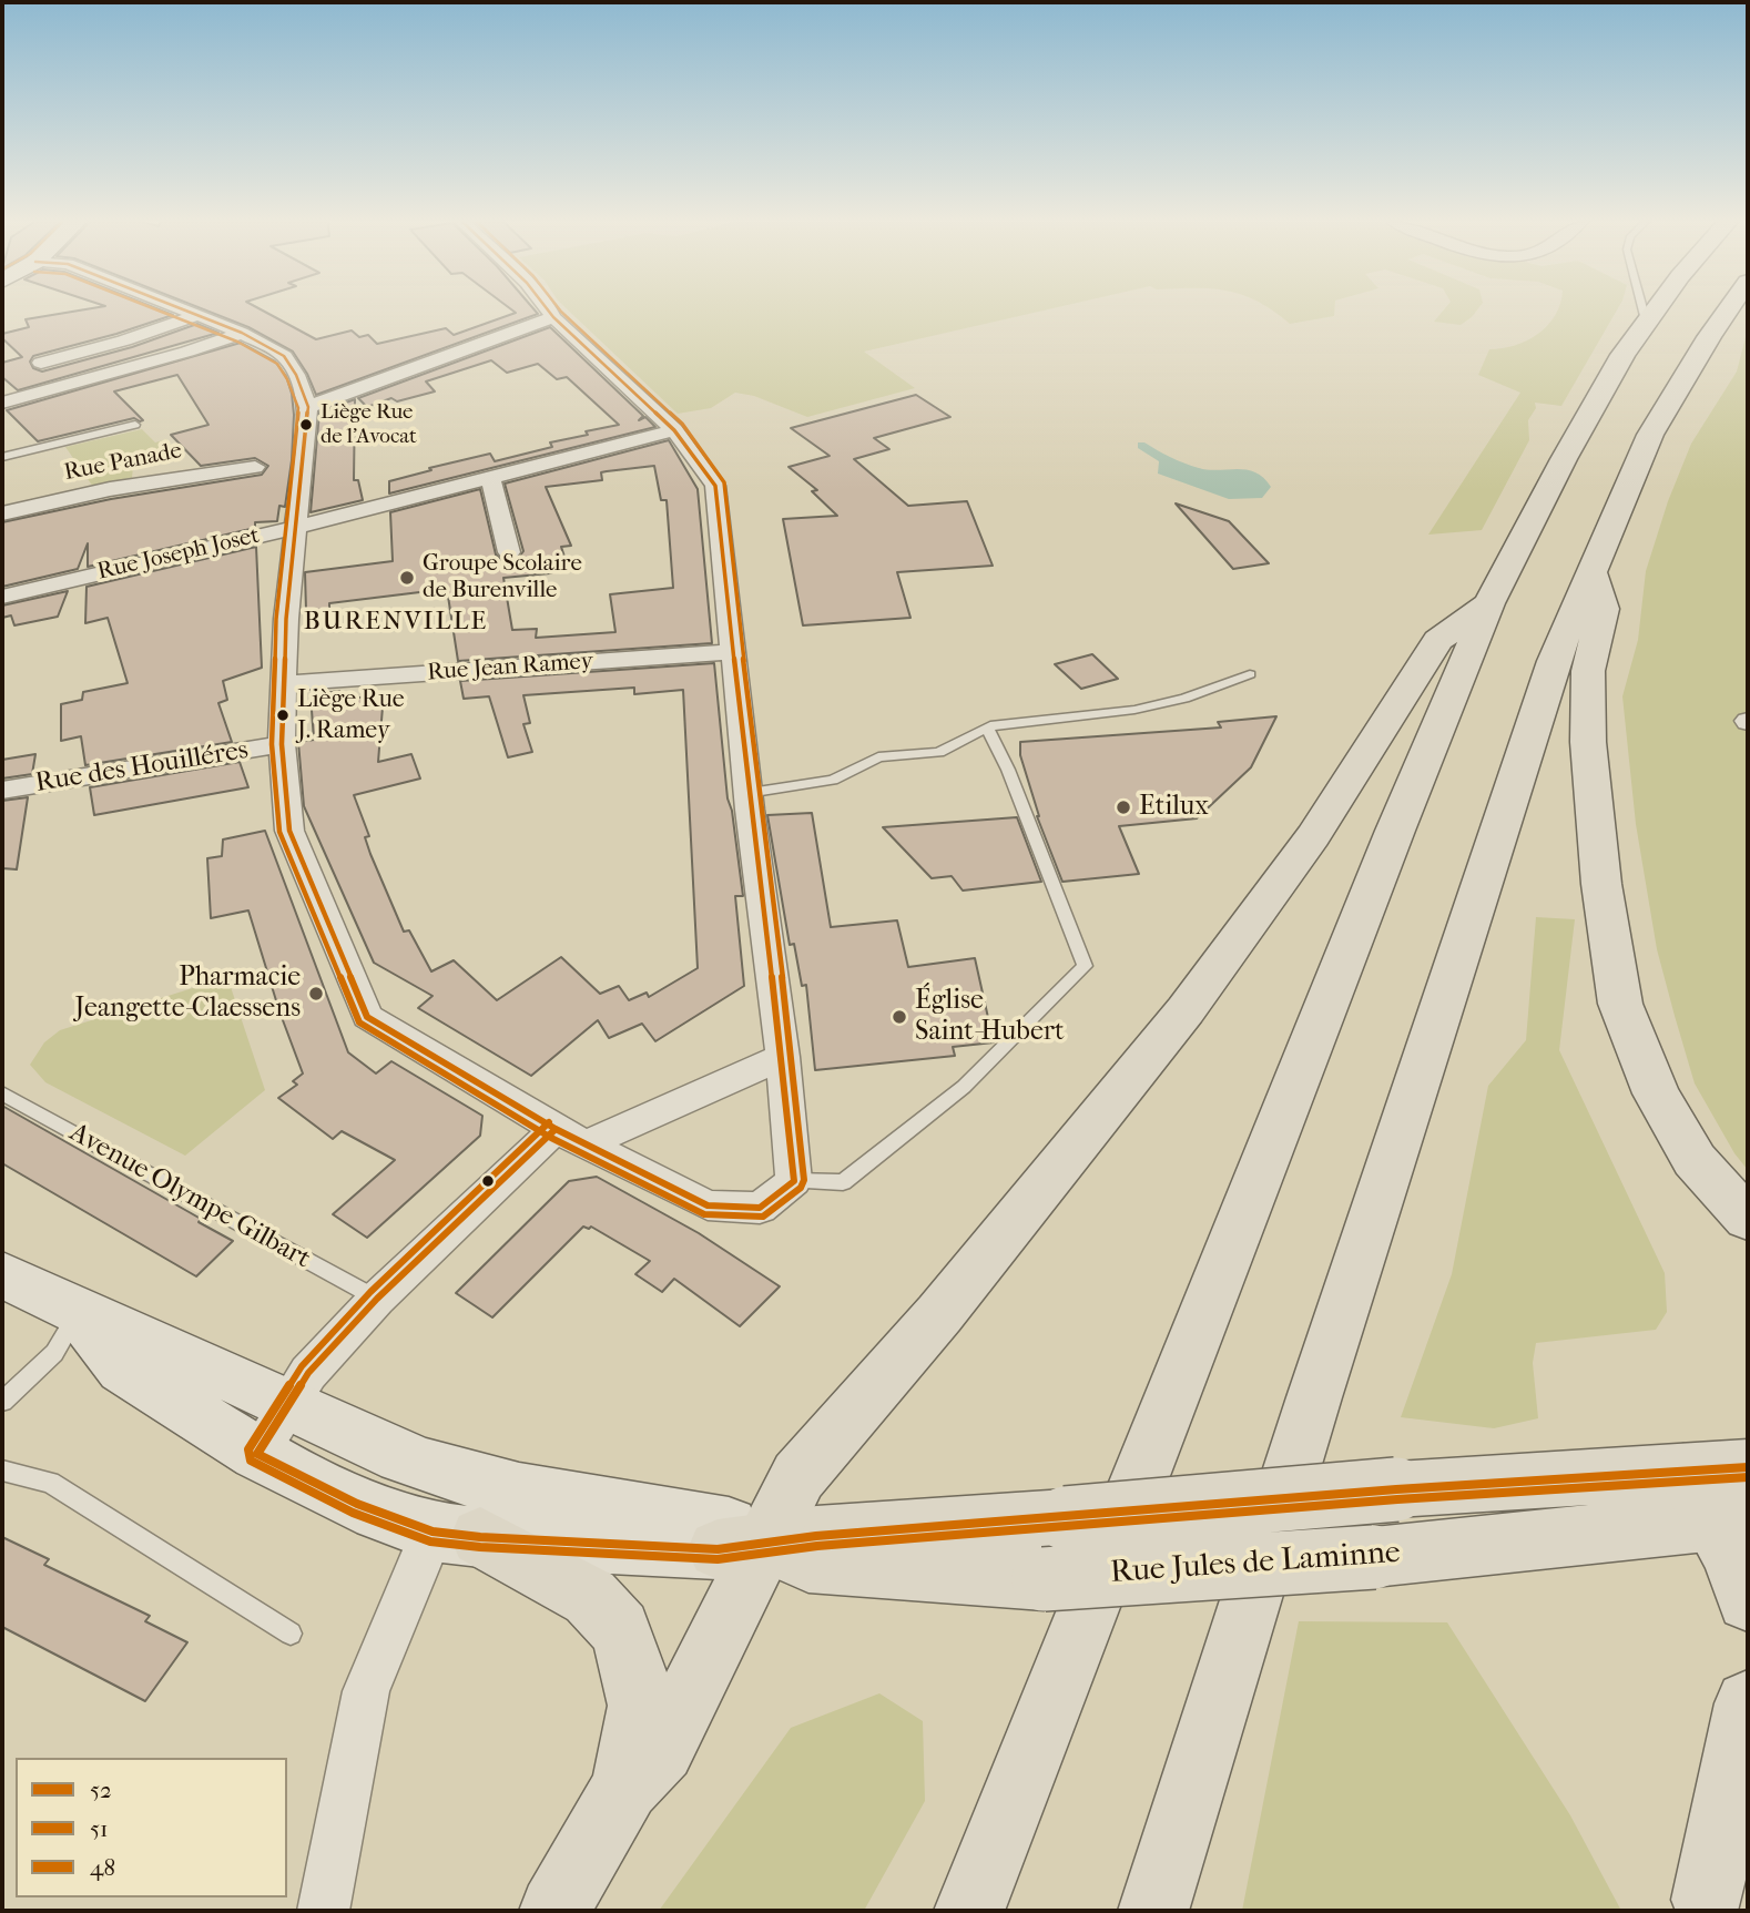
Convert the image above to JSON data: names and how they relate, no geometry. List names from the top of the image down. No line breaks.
{"streets":{"main road":["Rue Jules de Laminne"],"street":["Rue Panade","Rue Joseph Joset","Rue Jean Ramey","Rue des Houilléres"],"lane":["Avenue Olympe Gilbart"]},"districts":["BURENVILLE"],"places":["Liège Rue de l'Avocat","Groupe Scolaire de Burenville","Liège Rue J. Ramey","Etilux","Pharmacie Jeangette-Claessens","Église Saint-Hubert"],"lines":["transit line 52","transit line 51"],"legend":["52","51","48"]}
